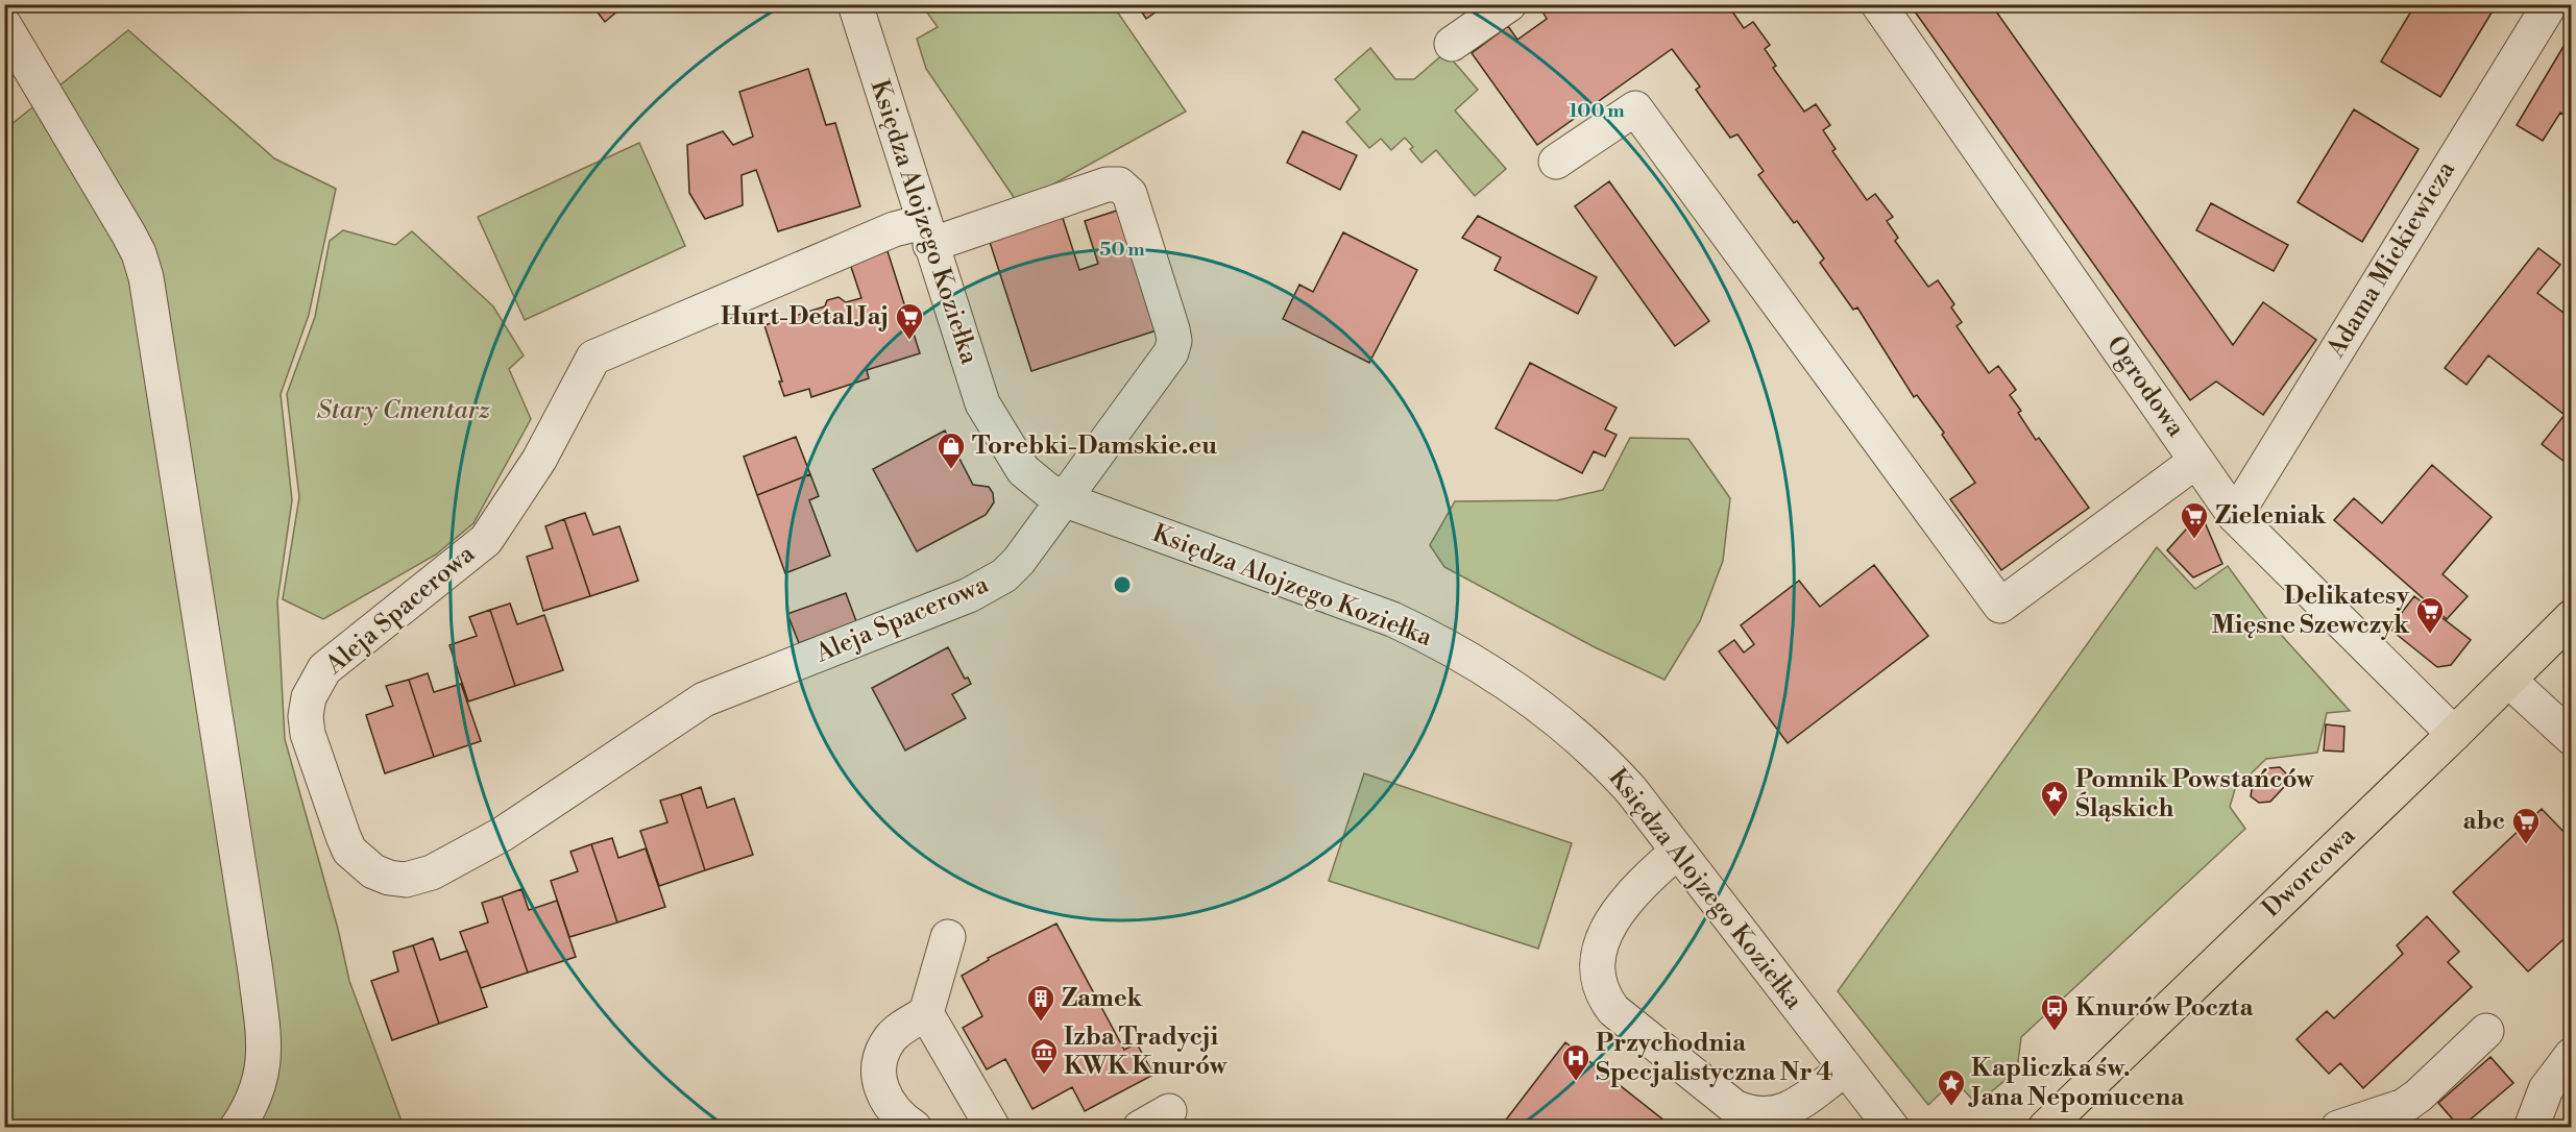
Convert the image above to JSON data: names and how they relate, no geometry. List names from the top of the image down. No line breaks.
{"streets":{"main road":["Dworcowa"],"street":["Księdza Alojzego Koziełka","Adama Mickiewicza","Ogrodowa","Aleja Spacerowa"]},"crossings":[["Księdza Alojzego Koziełka","Aleja Spacerowa"],["Adama Mickiewicza","Ogrodowa"],["Ogrodowa","Dworcowa"]],"parks":["Stary Cmentarz"],"places":{"supermarket":["Hurt-Detal Jaj","Zieleniak","Delikatesy Mięsne Szewczyk","abc"],"shop":["Torebki-Damskie.eu"],"place":["Pomnik Powstańców Śląskich","Kapliczka św. Jana Nepomucena"],"building":["Zamek"],"bus stop":["Knurów Poczta"],"museum":["Izba Tradycji KWK Knurów"],"hospital":["Przychodnia Specjalistyczna Nr 4"]},"rings":["100 m","50 m"]}
